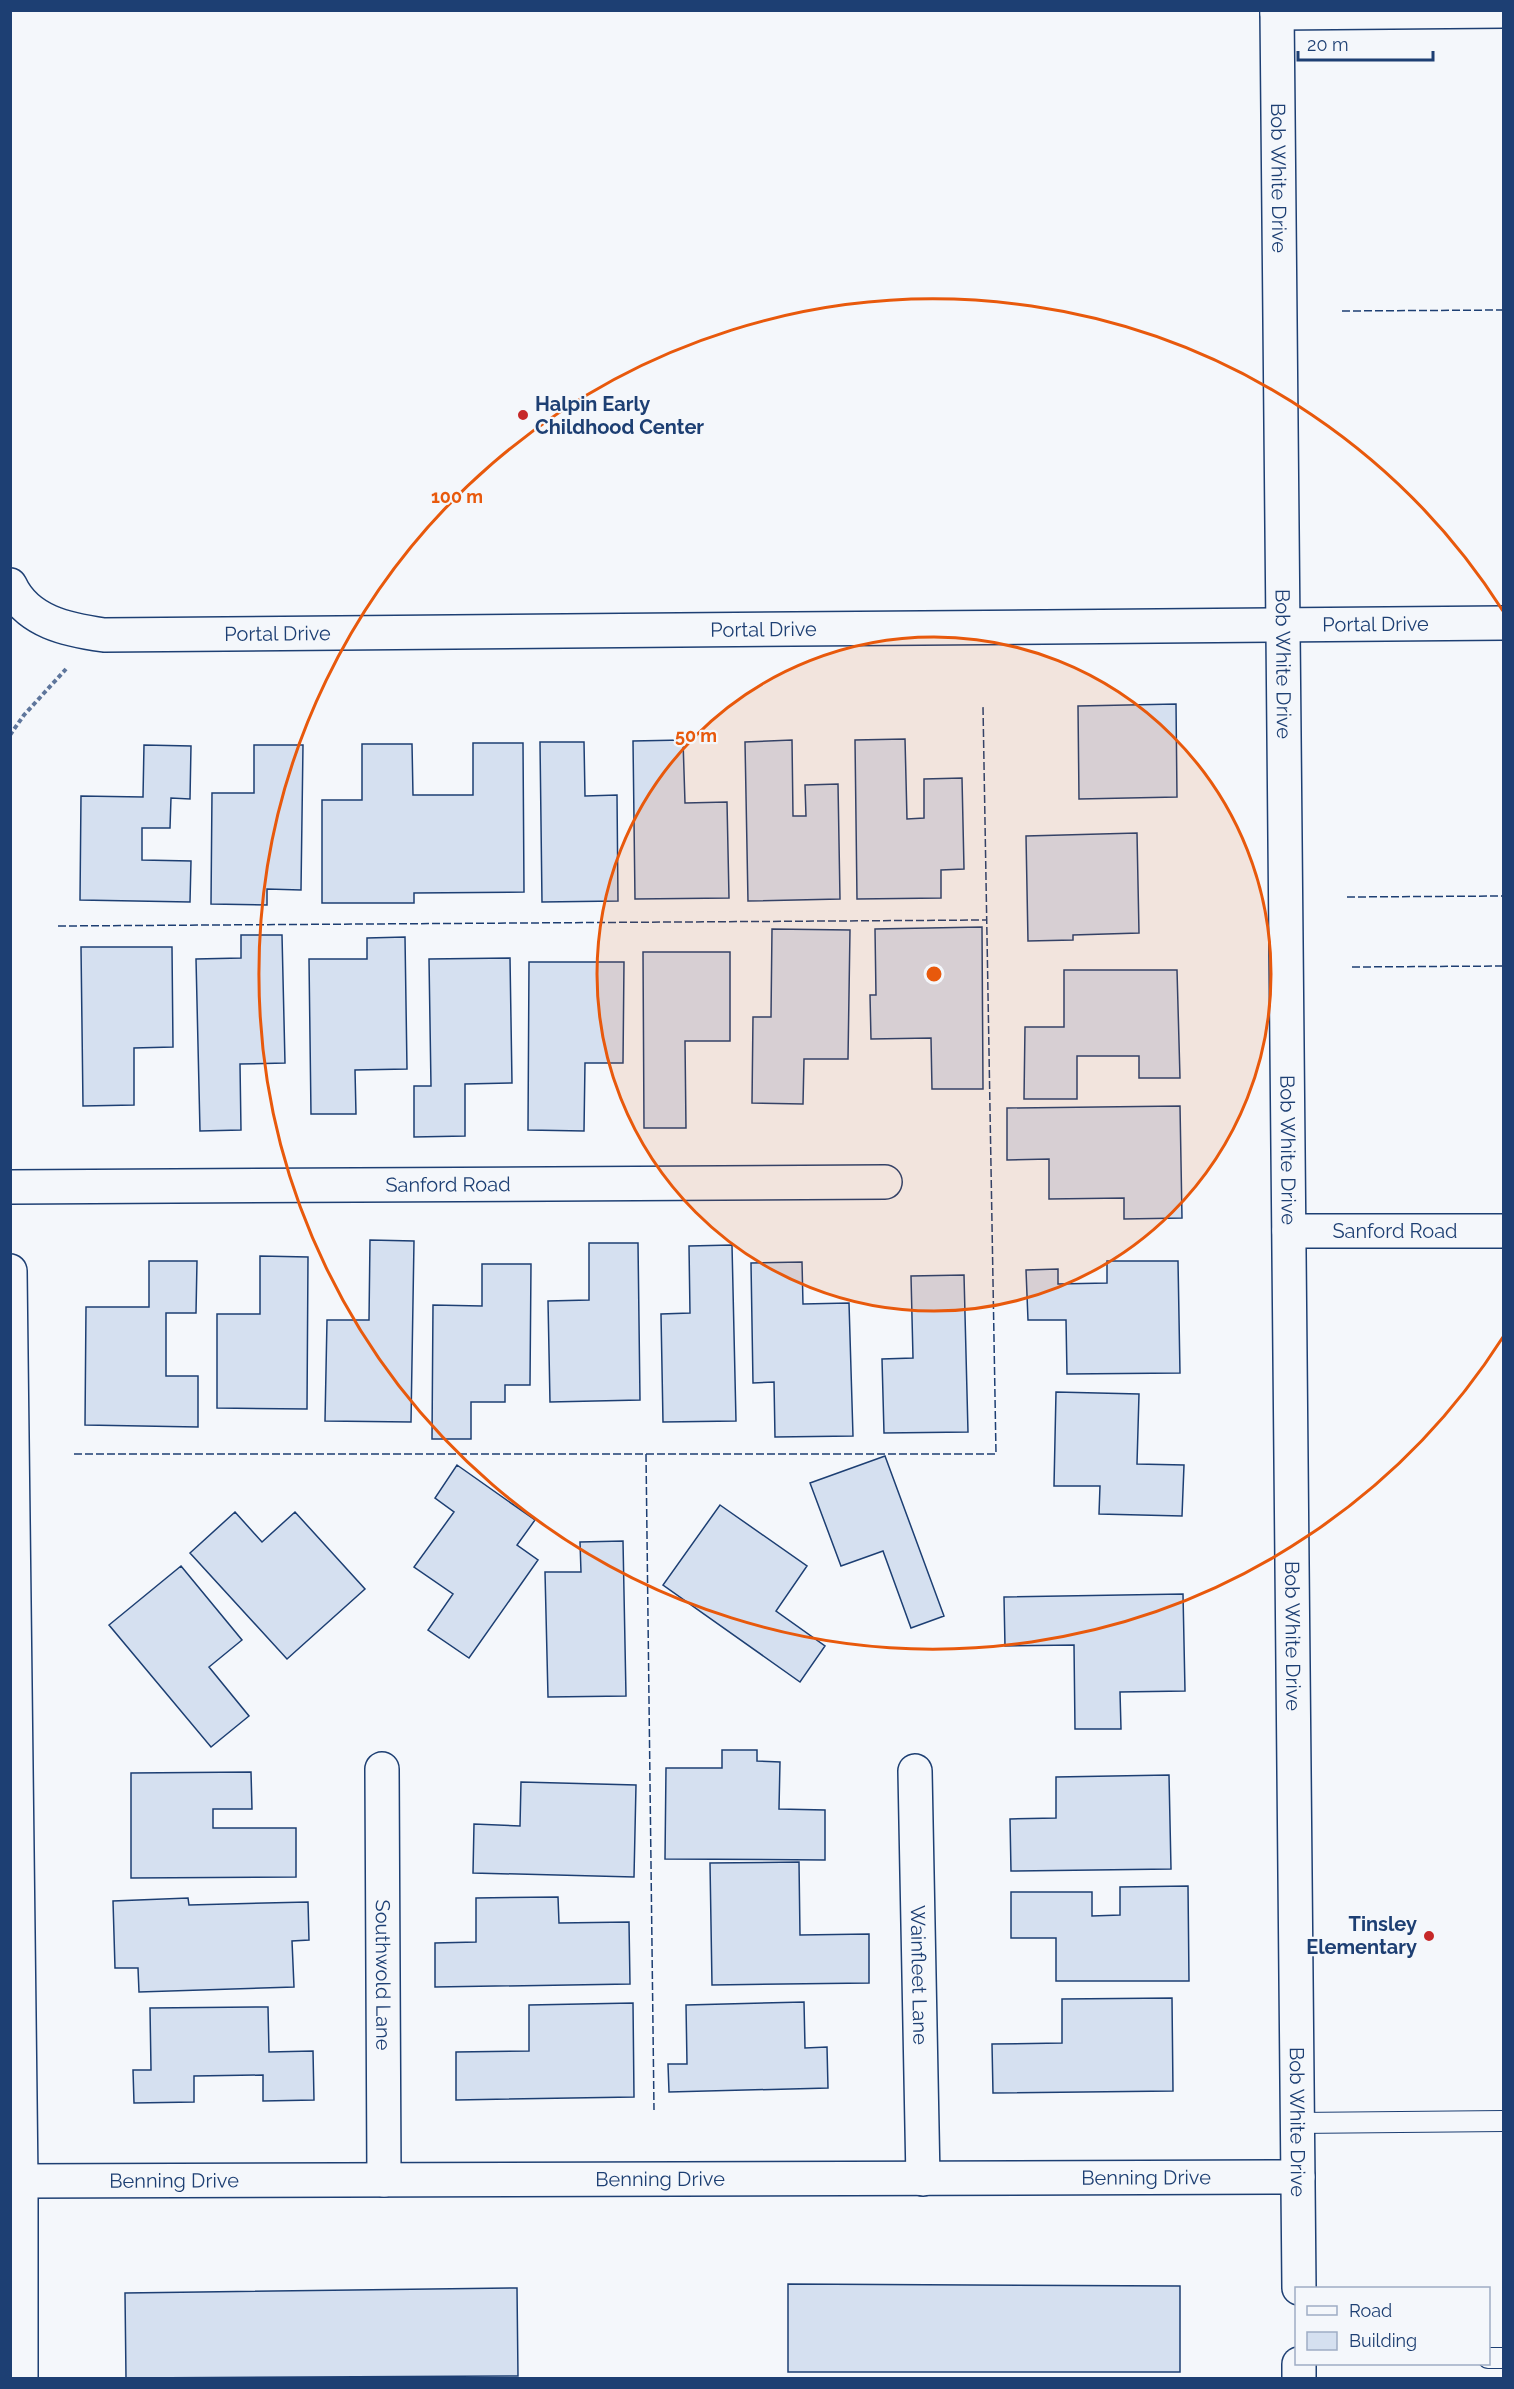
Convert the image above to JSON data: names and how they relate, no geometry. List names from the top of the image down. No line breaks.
{"streets":{"street":["Bob White Drive","Portal Drive","Sanford Road","Southwold Lane","Wainfleet Lane","Benning Drive"]},"crossings":[["Bob White Drive","Portal Drive"],["Bob White Drive","Sanford Road"],["Bob White Drive","Benning Drive"],["Southwold Lane","Benning Drive"],["Wainfleet Lane","Benning Drive"]],"places":["Halpin Early Childhood Center","Tinsley Elementary"],"legend":["Road","Building"],"scale_bar":"20 m","rings":["100 m","50 m"]}
